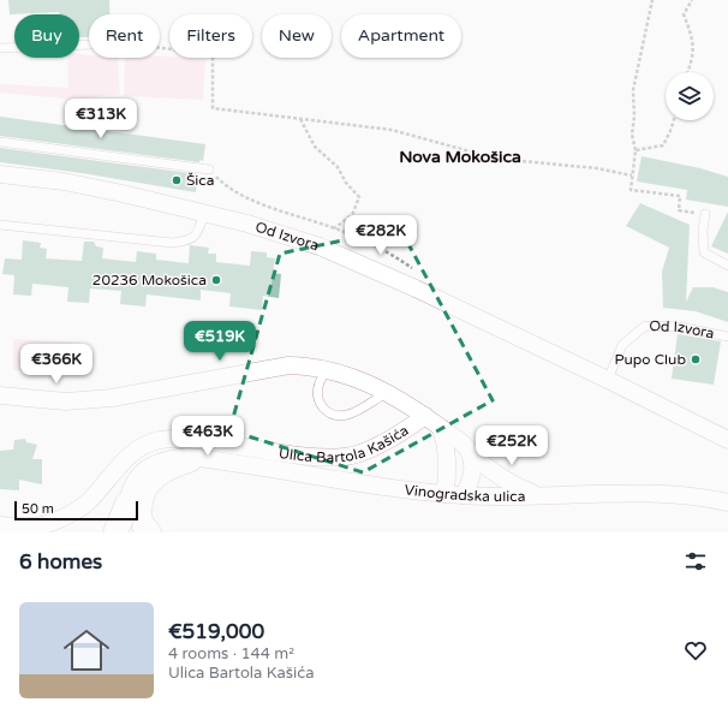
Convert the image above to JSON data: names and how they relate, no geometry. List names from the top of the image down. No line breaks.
{"streets":{"street":["Od Izvora","Ulica Bartola Kašića","Vinogradska ulica"]},"crossings":[["Ulica Bartola Kašića","Vinogradska ulica"]],"districts":["Nova Mokošica"],"places":["Šica","20236 Mokošica","Pupo Club"],"scale_bar":"50 m","page":{"chip":["Buy","Rent","Filters","New","Apartment"],"price":["€313K","€282K","€519K","€366K","€463K","€252K"],"scale":"50 m","heading":"6 homes","list":[{"name":"€519,000","note":"4 rooms · 144 m² · Ulica Bartola Kašića"}]}}
